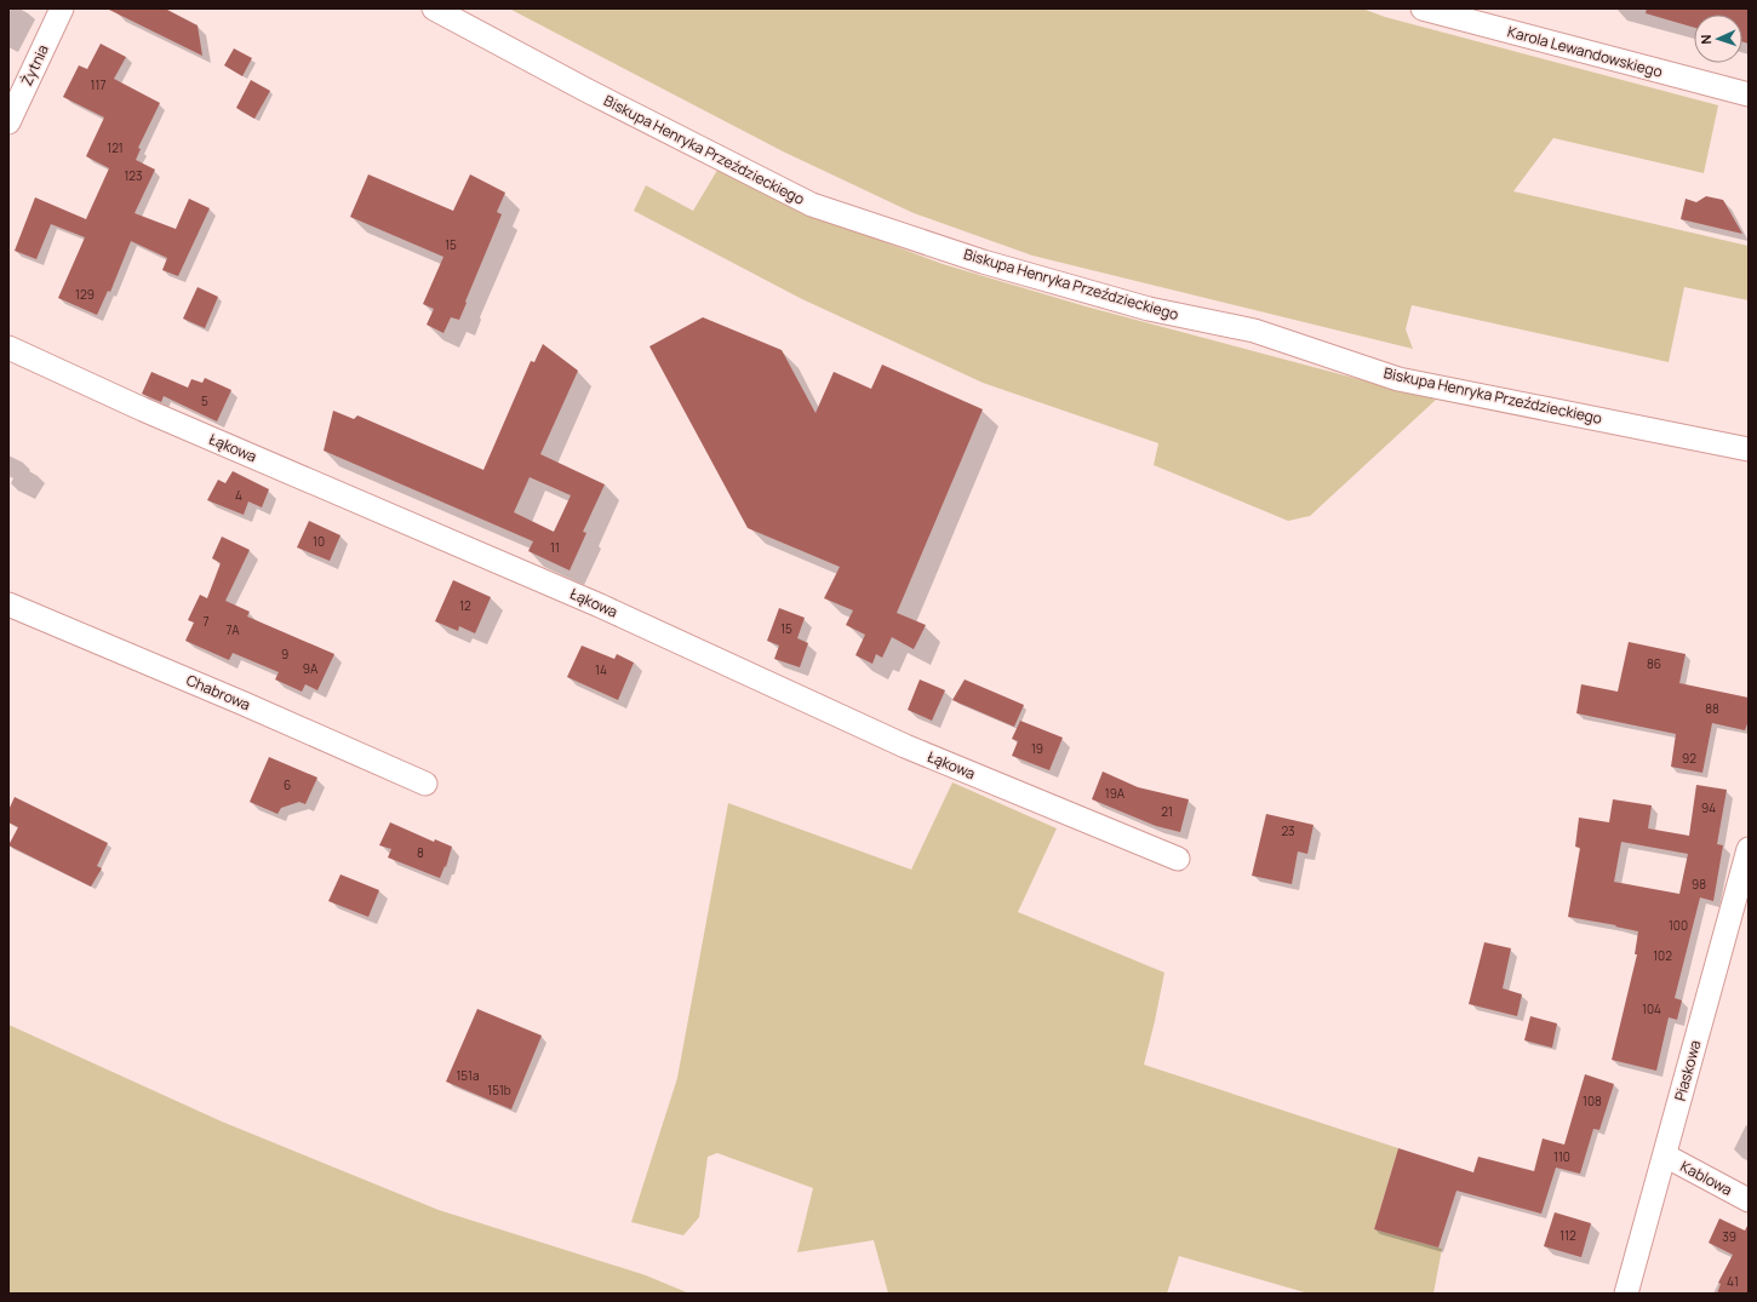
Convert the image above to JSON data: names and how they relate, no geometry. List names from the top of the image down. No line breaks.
{"streets":{"street":["Karola Lewandowskiego","Żytnia","Biskupa Henryka Przeździeckiego","Łąkowa","Chabrowa","Piaskowa","Kablowa"]},"crossings":[["Piaskowa","Kablowa"]],"house_numbers":["117","121","123","15","129","5","4","10","11","12","7","15","7A","9","86","9A","14","88","19","92","6","19A","94","21","23","8","98","100","102","104","151a","151b","108","110","112","39","41"],"north":"left"}
